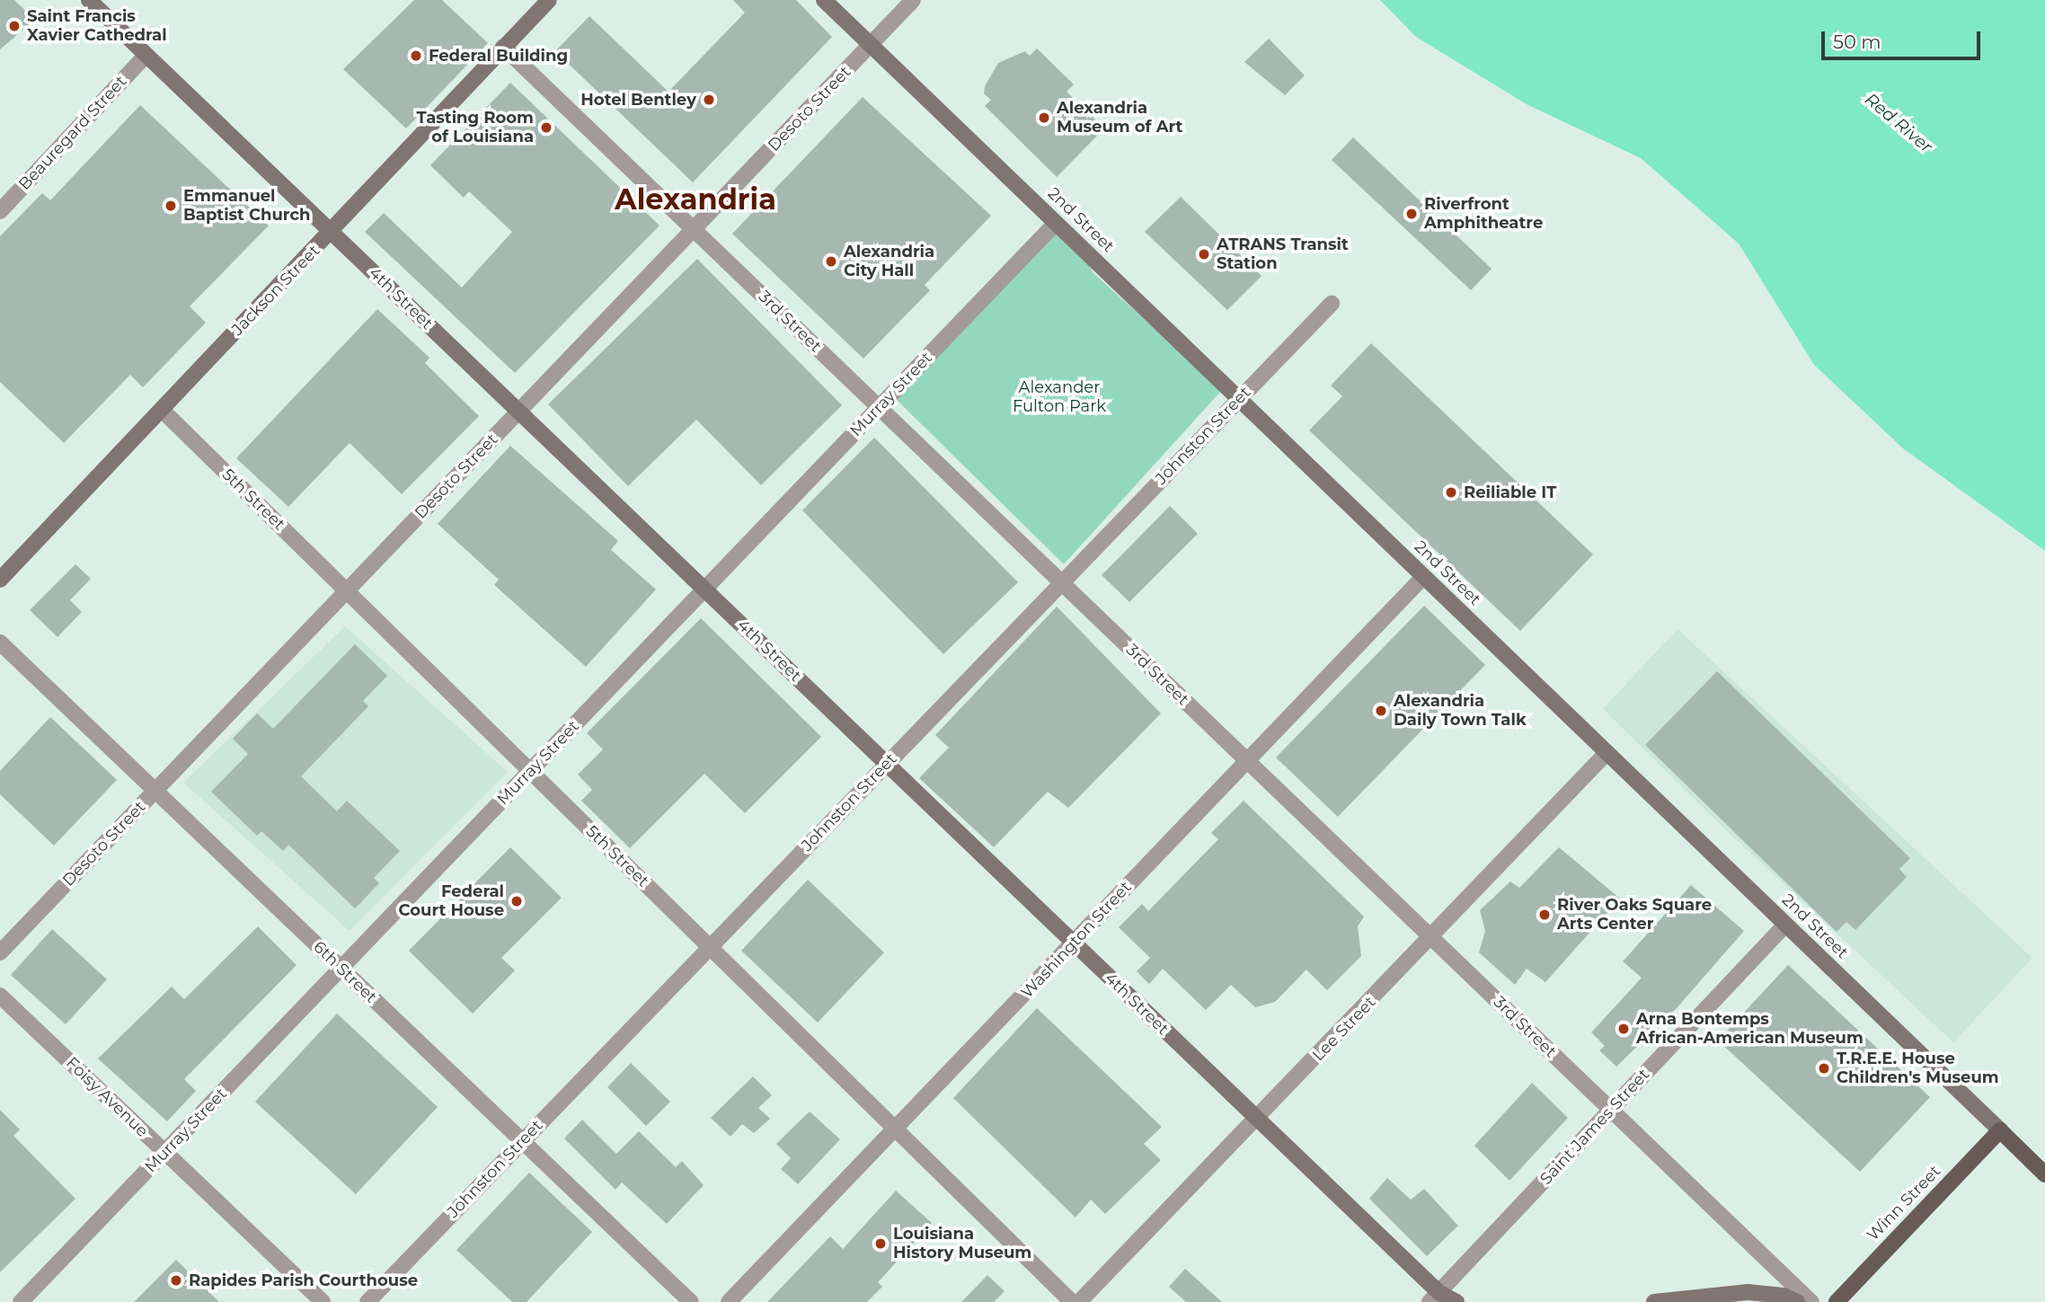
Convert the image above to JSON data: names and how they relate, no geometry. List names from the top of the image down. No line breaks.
{"streets":{"main road":["2nd Street","Jackson Street","4th Street","Winn Street"],"street":["Desoto Street","Beauregard Street","3rd Street","Murray Street","Johnston Street","5th Street","Washington Street","6th Street","Lee Street","Foisy Avenue","Saint James Street"]},"crossings":[["Desoto Street","2nd Street"],["Desoto Street","4th Street"],["Desoto Street","3rd Street"],["Desoto Street","5th Street"],["Desoto Street","6th Street"],["Beauregard Street","4th Street"],["2nd Street","Murray Street"],["2nd Street","Johnston Street"],["2nd Street","Washington Street"],["2nd Street","Lee Street"],["2nd Street","Saint James Street"],["2nd Street","Winn Street"],["Jackson Street","4th Street"],["Jackson Street","3rd Street"],["Jackson Street","5th Street"],["4th Street","Murray Street"],["4th Street","Johnston Street"],["4th Street","Washington Street"],["4th Street","Lee Street"],["4th Street","Saint James Street"],["3rd Street","Murray Street"],["3rd Street","Johnston Street"],["3rd Street","Washington Street"],["3rd Street","Lee Street"],["3rd Street","Saint James Street"],["Murray Street","5th Street"],["Murray Street","6th Street"],["Murray Street","Foisy Avenue"],["Johnston Street","5th Street"],["Johnston Street","6th Street"],["5th Street","Washington Street"]],"districts":["Alexandria"],"water":["Red River"],"parks":["Alexander Fulton Park"],"places":["Saint Francis Xavier Cathedral","Federal Building","Hotel Bentley","Alexandria Museum of Art","Tasting Room of Louisiana","Emmanuel Baptist Church","Riverfront Amphitheatre","ATRANS Transit Station","Alexandria City Hall","Reiliable IT","Alexandria Daily Town Talk","Federal Court House","River Oaks Square Arts Center","Arna Bontemps African-American Museum","T.R.E.E. House Children's Museum","Louisiana History Museum","Rapides Parish Courthouse"],"scale_bar":"50 m"}
